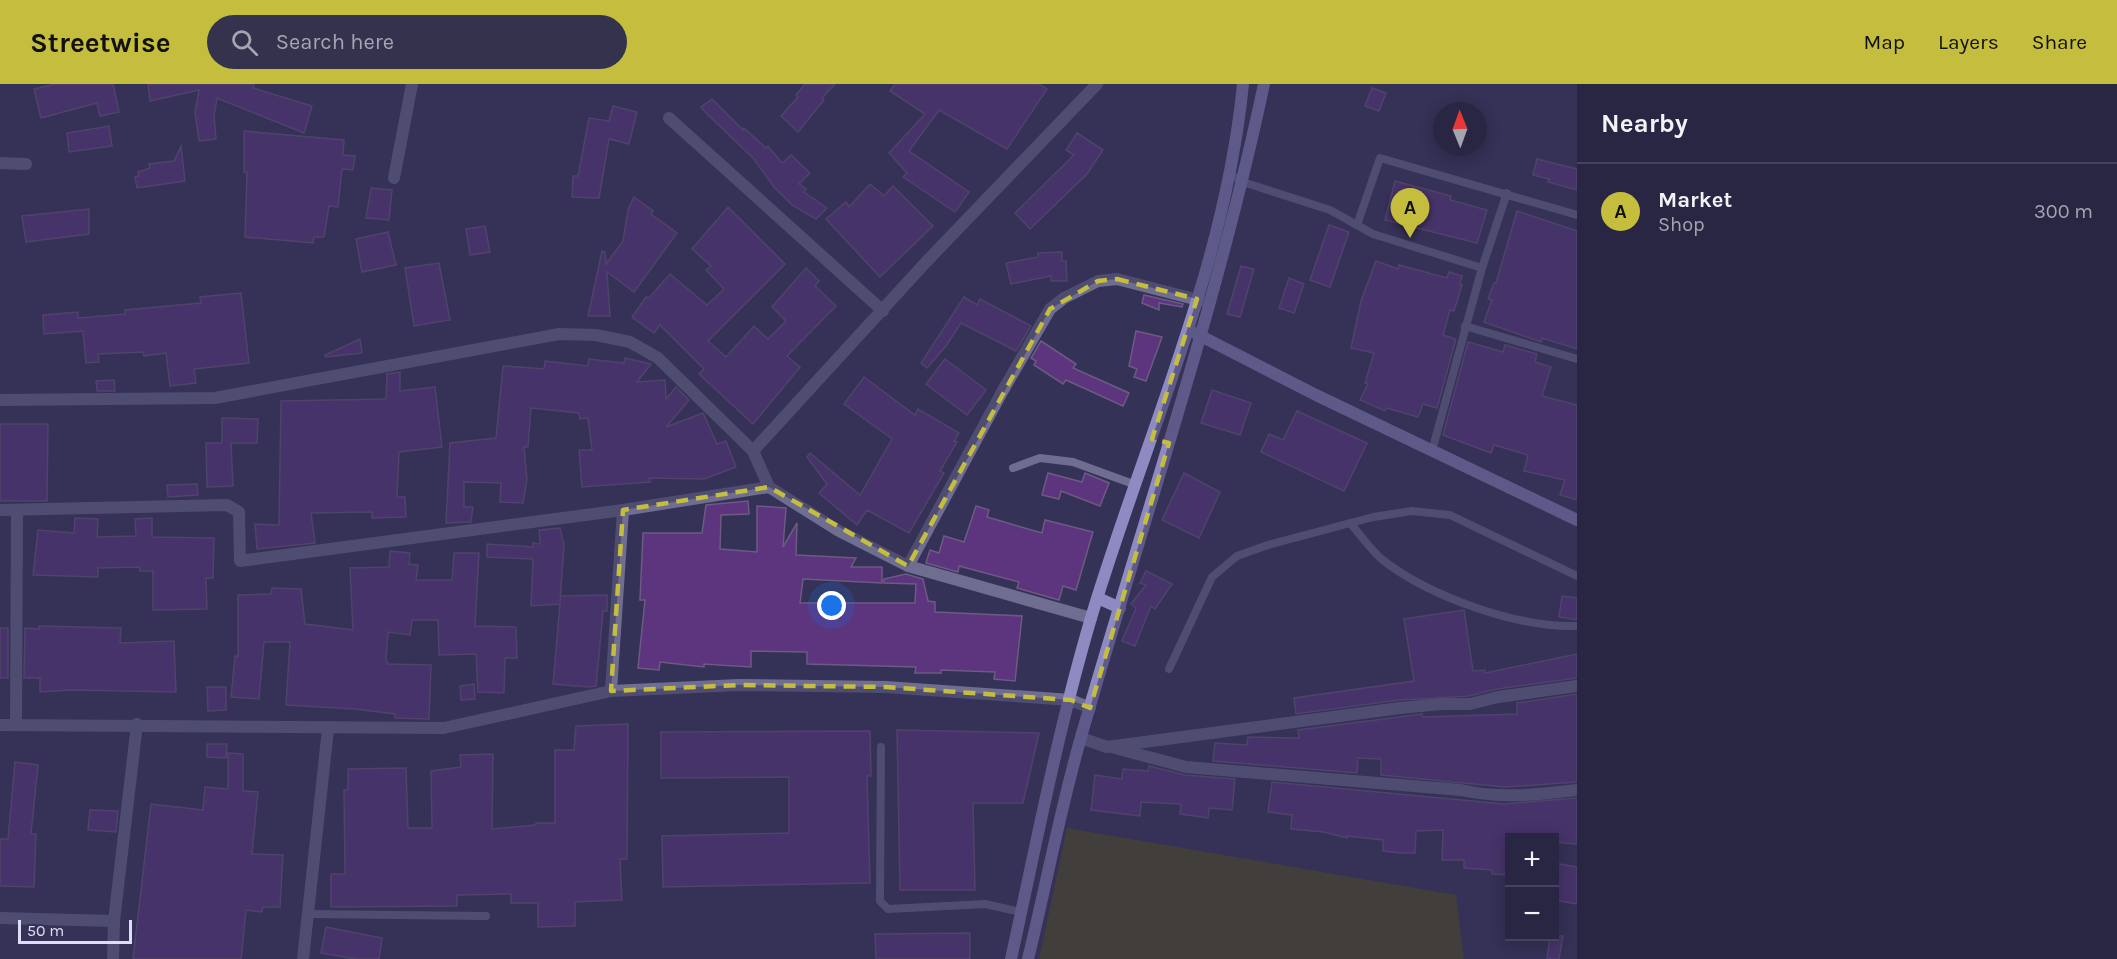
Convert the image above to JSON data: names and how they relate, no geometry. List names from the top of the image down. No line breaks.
{"scale_bar":"50 m","north":"top","page":{"header":"Streetwise","search":"Search here","nav":["Map","Layers","Share"],"heading":"Nearby","list":[{"mark":"A","name":"Market","note":"Shop","value":"300 m"}],"pins":"A","map_buttons":["+","−"],"scale":"50 m"}}
